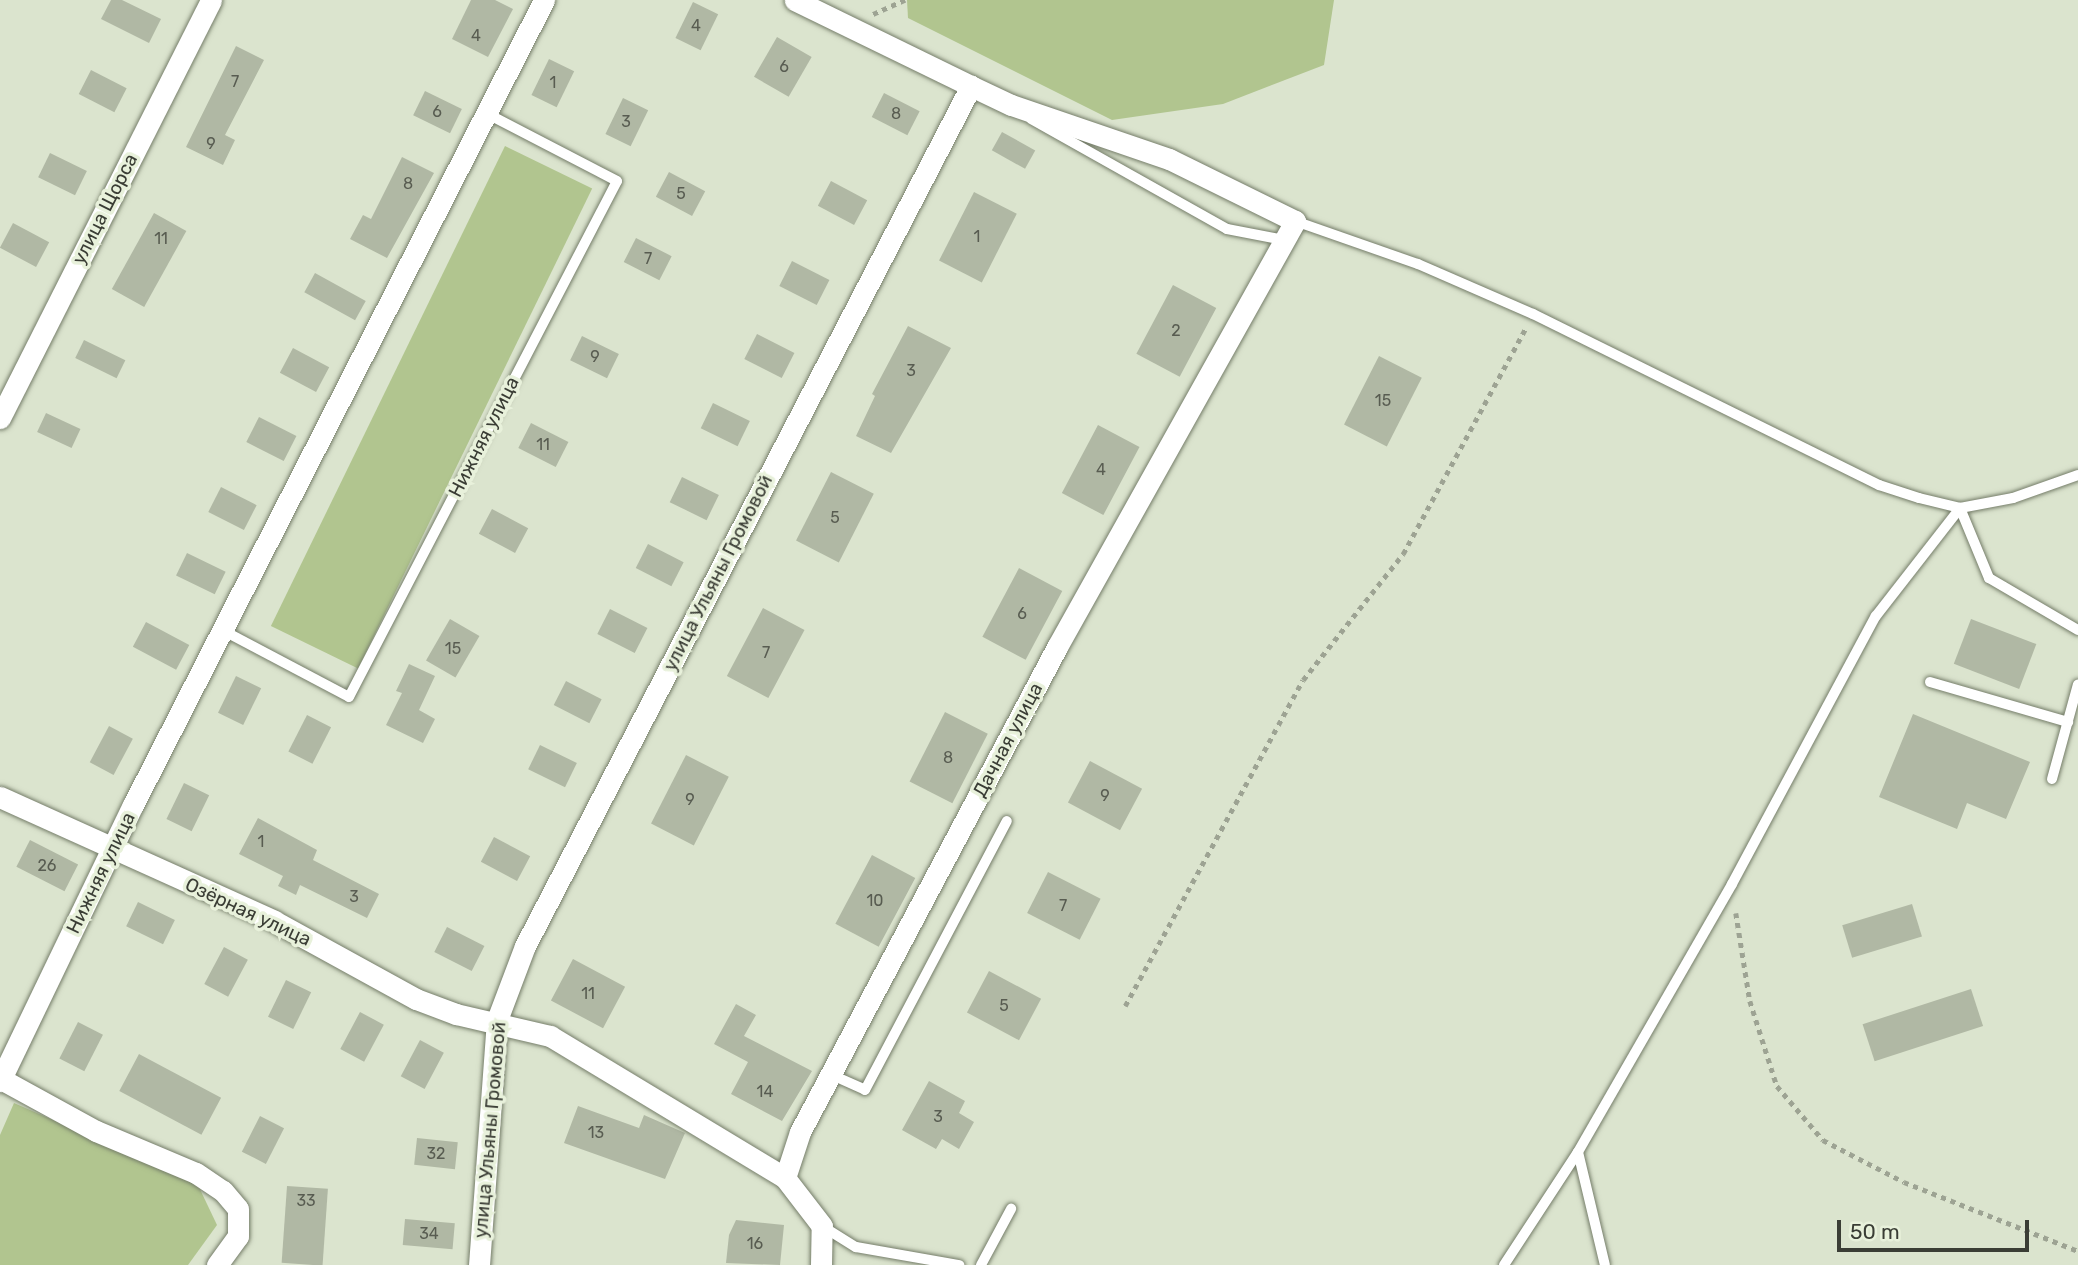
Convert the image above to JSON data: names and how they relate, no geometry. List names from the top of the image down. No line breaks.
{"streets":{"street":["улица Щорса","Нижняя улица","улица Ульяны Громовой","Дачная улица","Озёрная улица"]},"crossings":[["Нижняя улица","Озёрная улица"],["улица Ульяны Громовой","Озёрная улица"],["Дачная улица","Озёрная улица"]],"house_numbers":["4","4","6","7","1","6","8","3","9","8","5","1","11","7","2","9","3","15","11","4","5","6","15","7","8","9","9","1","26","3","10","7","11","5","14","3","13","32","33","34","16"],"scale_bar":"50 m"}
